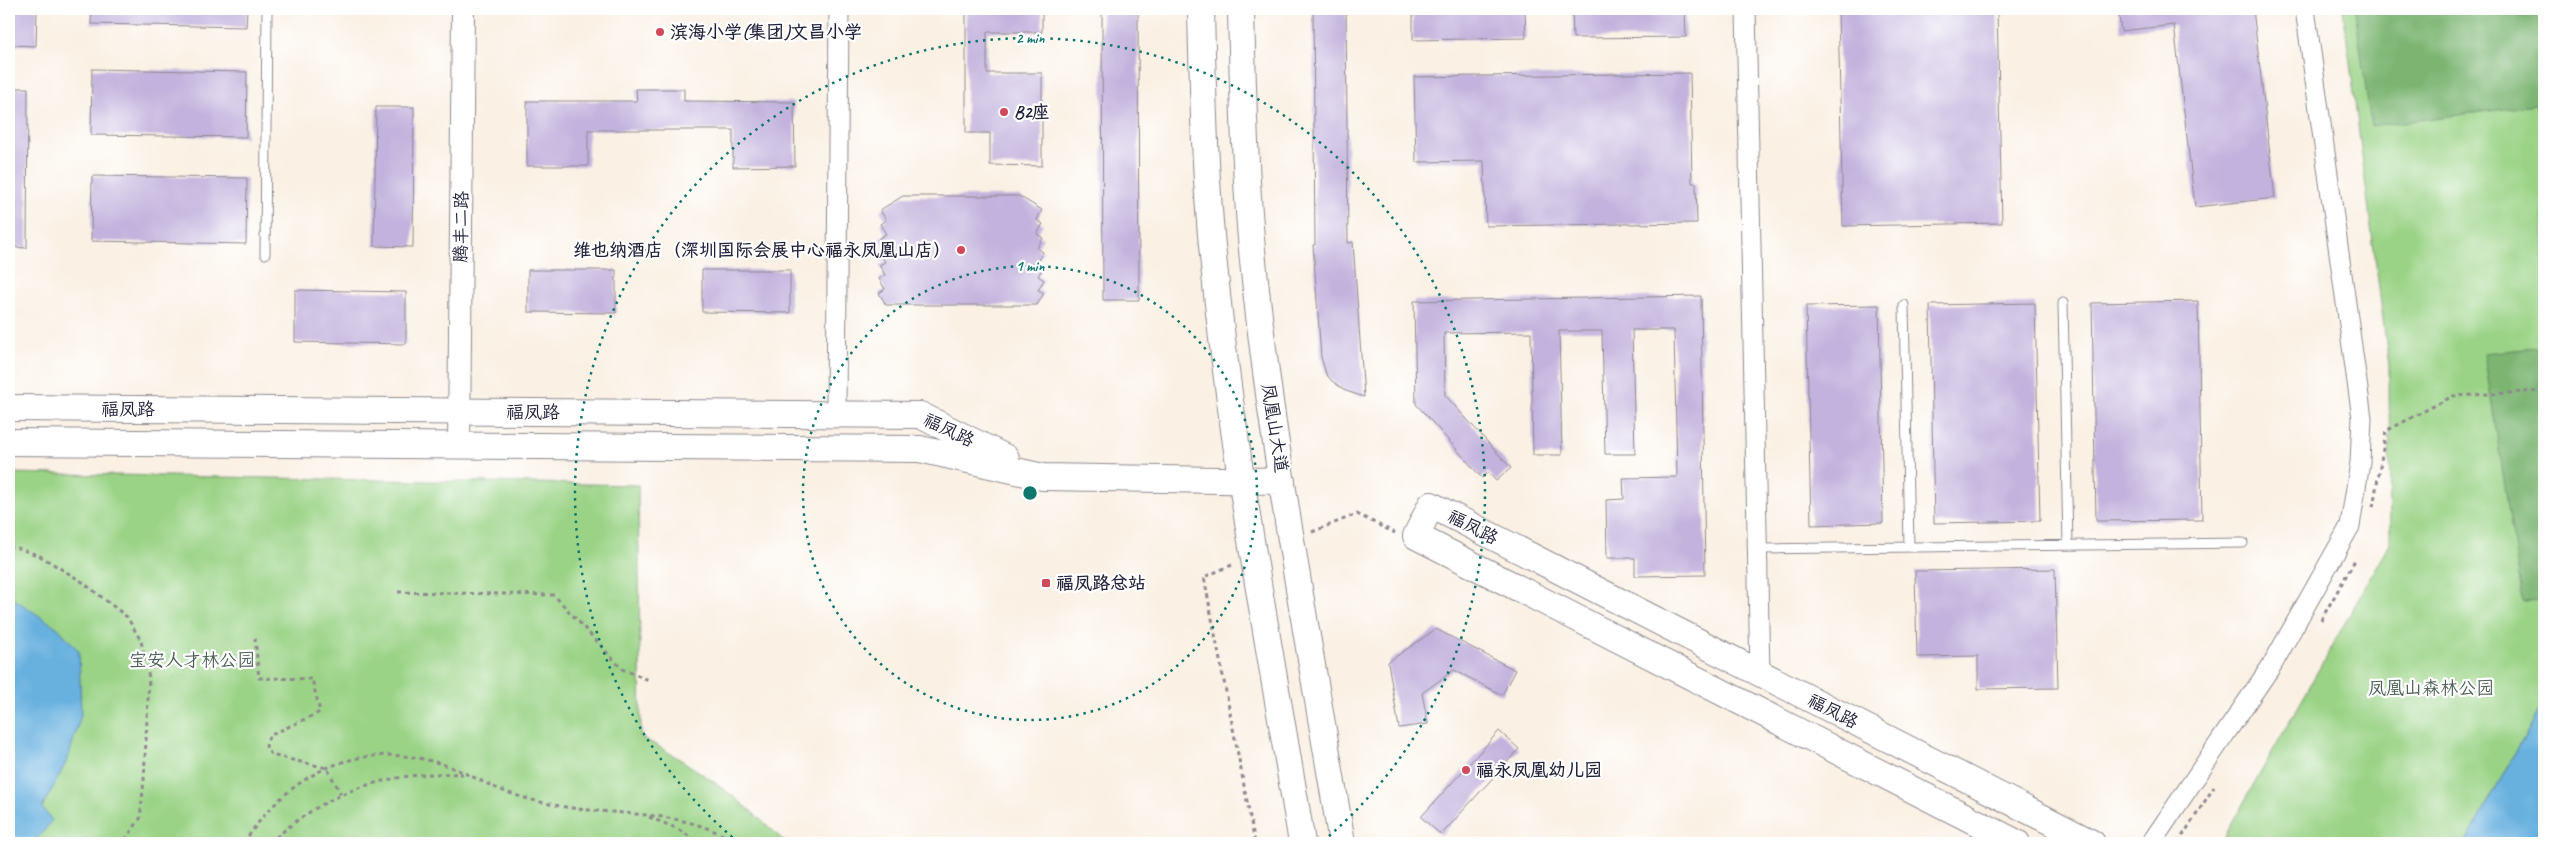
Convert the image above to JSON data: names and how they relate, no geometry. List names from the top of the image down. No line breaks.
{"streets":{"main road":["福凤路","凤凰山大道"],"street":["腾丰二路"]},"crossings":[["腾丰二路","福凤路"],["福凤路","凤凰山大道"]],"parks":["宝安人才林公园","凤凰山森林公园"],"places":{"other":["滨海小学(集团)文昌小学","B2座","维也纳酒店（深圳国际会展中心福永凤凰山店）","福永凤凰幼儿园"],"transit":["福凤路总站"]},"rings":["2 min","1 min"]}
